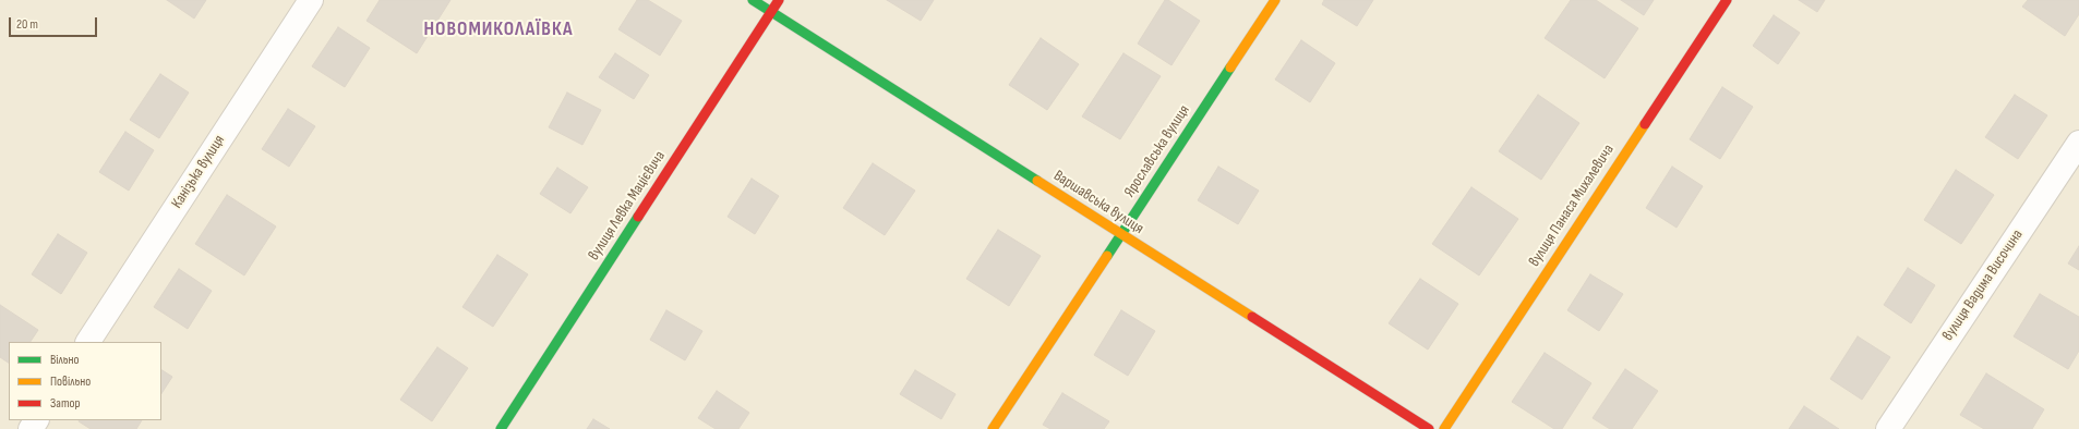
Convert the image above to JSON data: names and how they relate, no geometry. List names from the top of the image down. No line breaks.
{"streets":{"street":["Ярославська вулиця","Канізька вулиця","Варшавська вулиця","вулиця Левка Мацієвича","вулиця Панаса Михалевича","вулиця Вадима Височина"]},"crossings":[["Ярославська вулиця","Варшавська вулиця"],["Варшавська вулиця","вулиця Левка Мацієвича"]],"districts":["НОВОМИКОЛАЇВКА"],"legend":["Вільно","Повільно","Затор"],"scale_bar":"20 m"}
